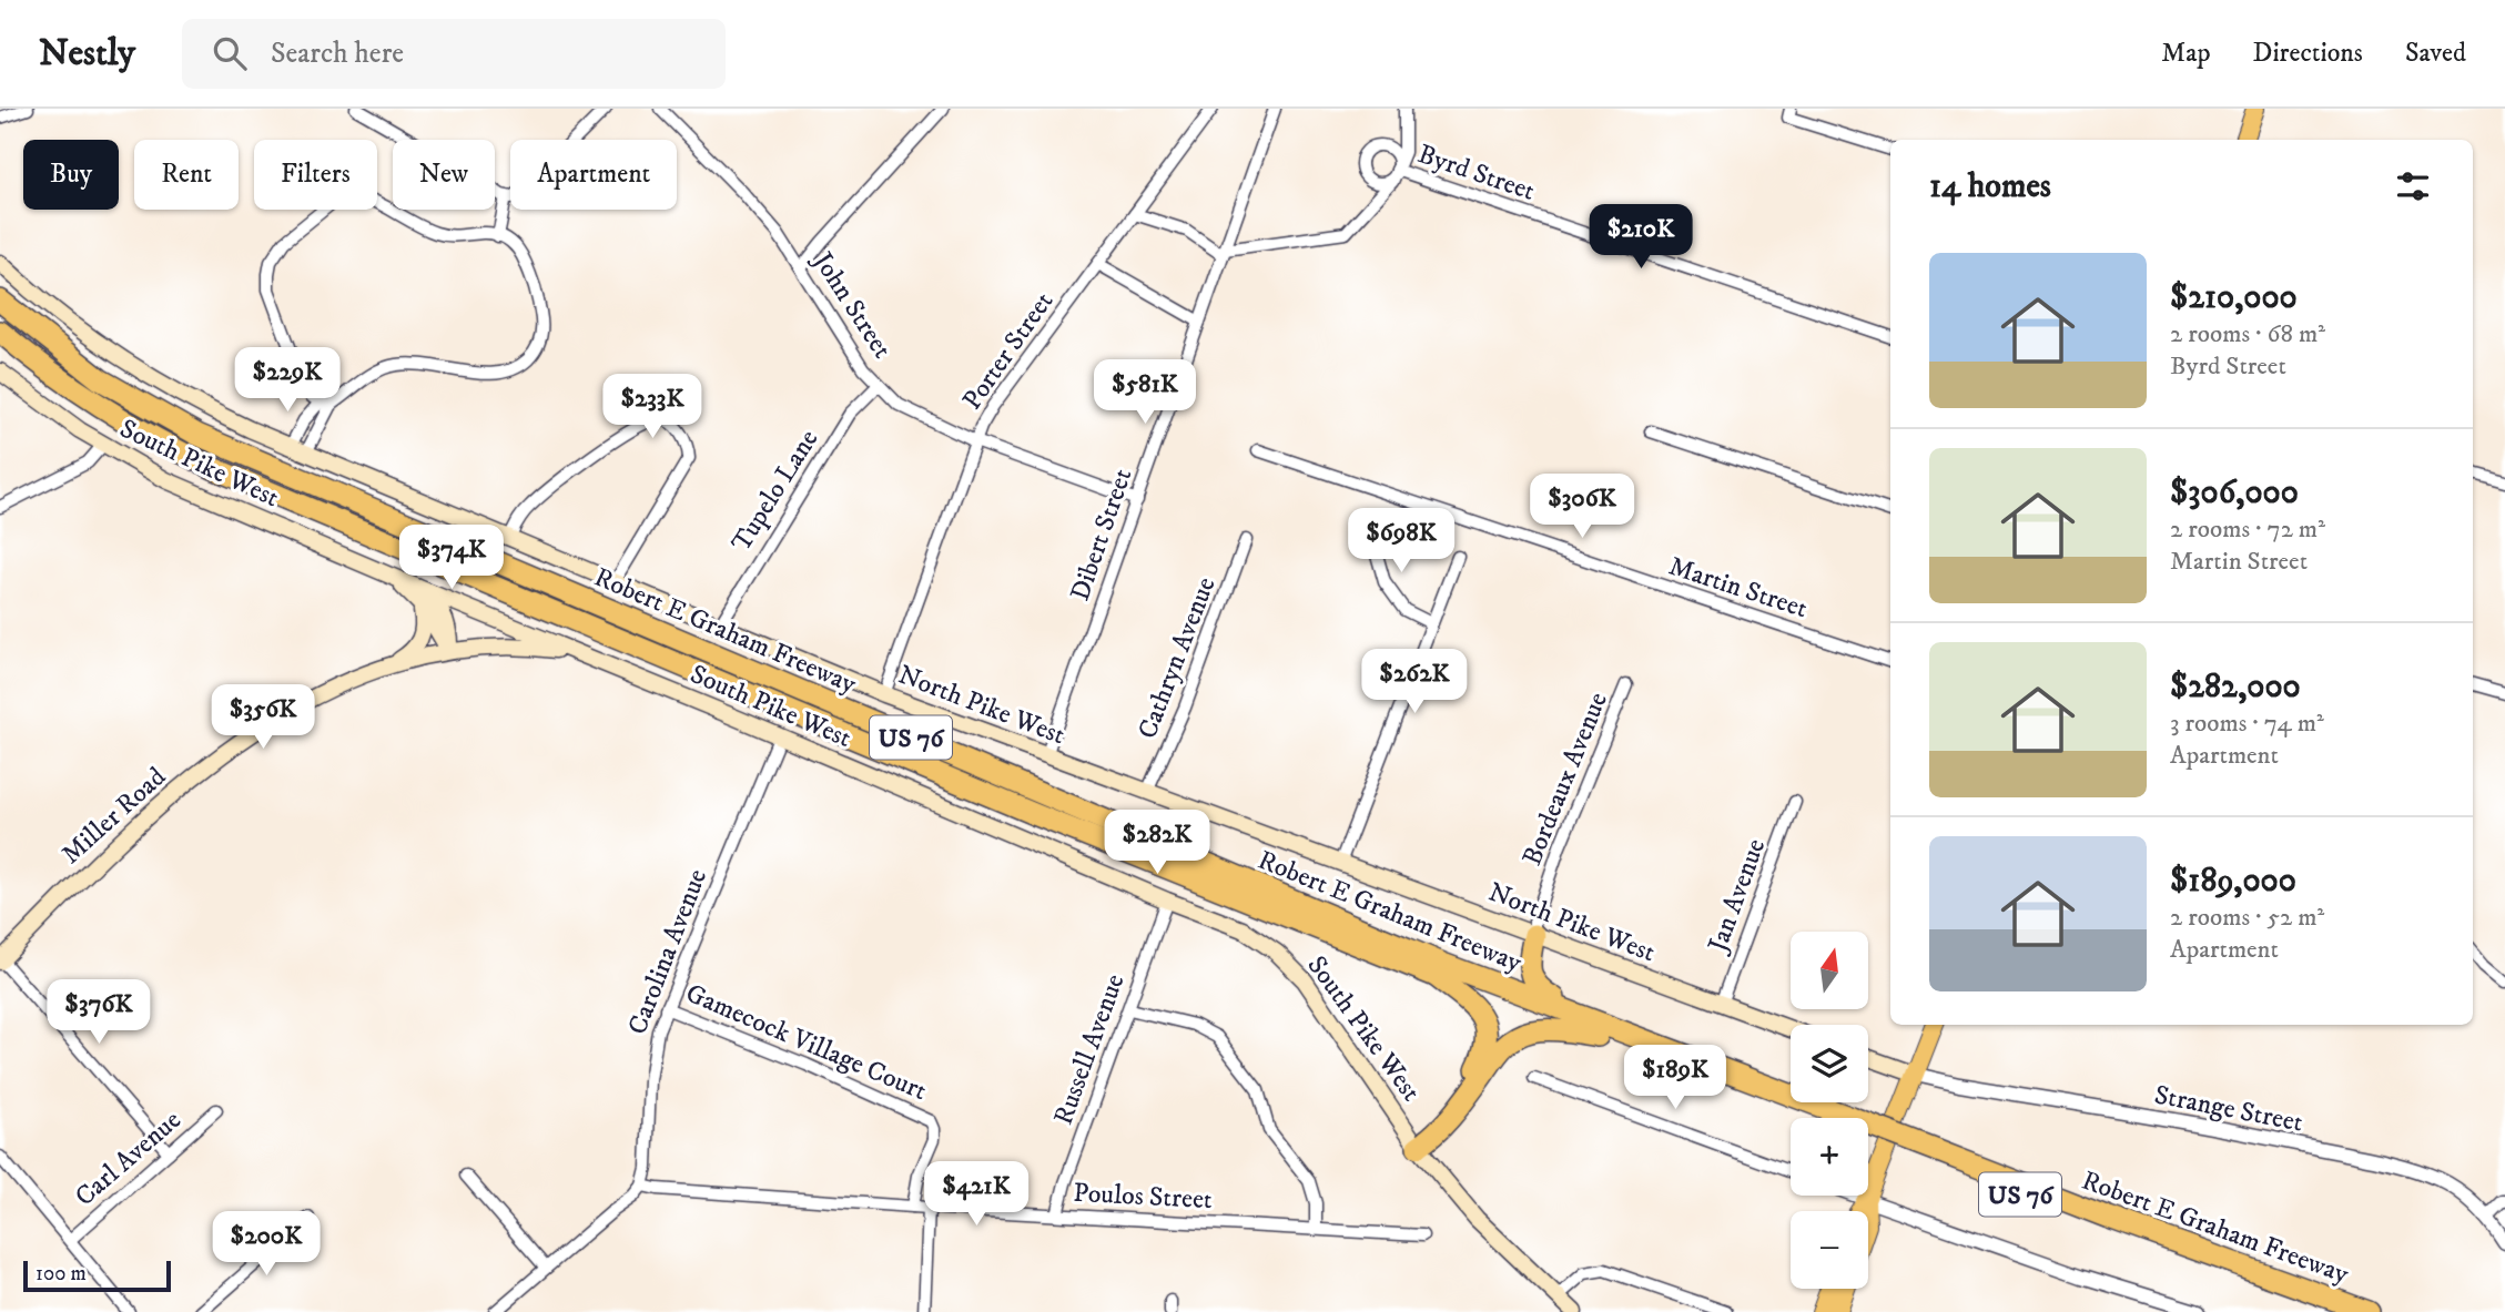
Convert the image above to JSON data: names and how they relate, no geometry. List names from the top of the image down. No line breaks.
{"streets":{"highway":["Robert E Graham Freeway","US 76"],"main road":["South Pike West","North Pike West","Miller Road"],"street":["Byrd Street","John Street","Porter Street","Tupelo Lane","Dibert Street","Martin Street","Cathryn Avenue","Bordeaux Avenue","Jan Avenue","Carolina Avenue","Gamecock Village Court","Russell Avenue","Strange Street","Carl Avenue","Poulos Street"]},"crossings":[["Byrd Street","Dibert Street"],["John Street","Porter Street"],["John Street","Tupelo Lane"],["John Street","Dibert Street"],["Porter Street","North Pike West"],["South Pike West","Miller Road"],["South Pike West","Carolina Avenue"],["South Pike West","Russell Avenue"],["Tupelo Lane","North Pike West"],["Dibert Street","North Pike West"],["Cathryn Avenue","North Pike West"],["North Pike West","Bordeaux Avenue"],["North Pike West","Jan Avenue"],["Carolina Avenue","Gamecock Village Court"],["Carolina Avenue","Poulos Street"],["Gamecock Village Court","Poulos Street"],["Russell Avenue","Poulos Street"]],"scale_bar":"100 m","north":"top","page":{"header":"Nestly","search":"Search here","nav":["Map","Directions","Saved"],"chip":["Buy","Rent","Filters","New","Apartment"],"heading":"14 homes","price":["$210K","$229K","$581K","$233K","$306K","$698K","$374K","$262K","$356K","$282K","$376K","$189K","$421K","$200K"],"list":[{"name":"$210,000","note":"2 rooms · 68 m² · Byrd Street"},{"name":"$306,000","note":"2 rooms · 72 m² · Martin Street"},{"name":"$282,000","note":"3 rooms · 74 m² · Apartment"},{"name":"$189,000","note":"2 rooms · 52 m² · Apartment"}],"map_buttons":["+","−"],"scale":"100 m"}}
